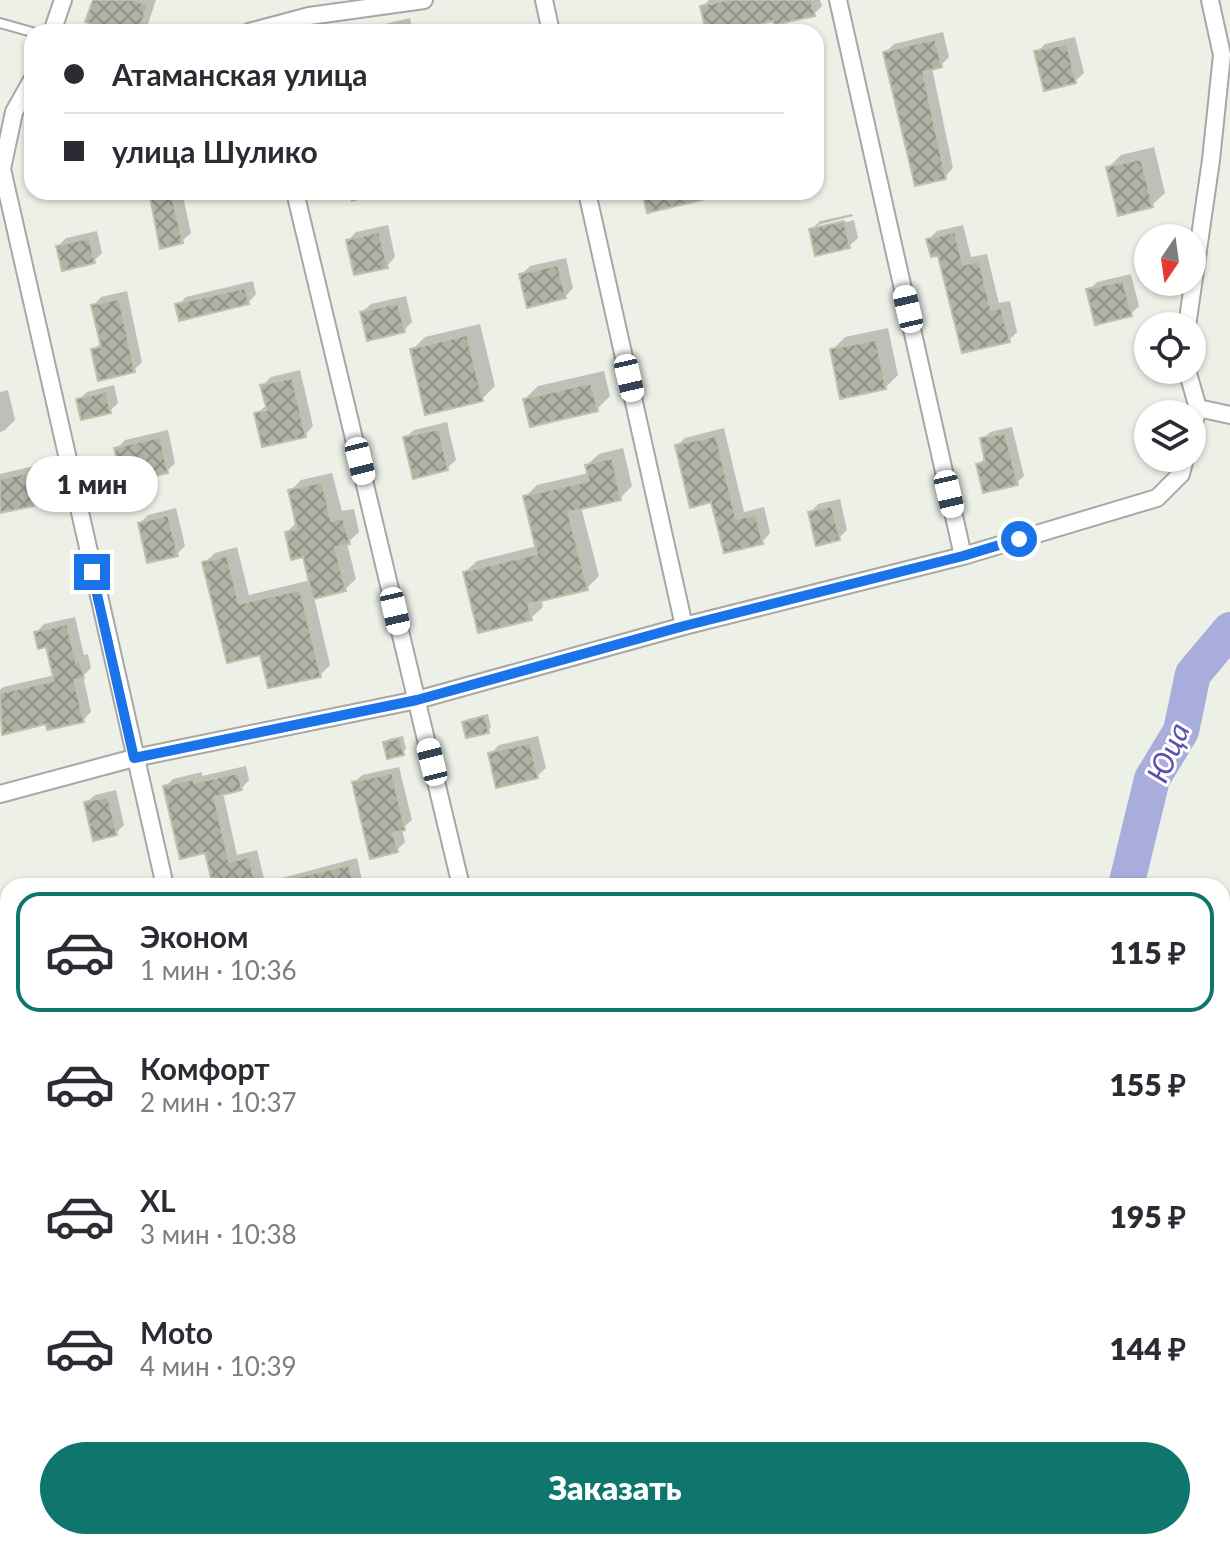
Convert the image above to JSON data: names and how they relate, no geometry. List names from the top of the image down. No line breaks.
{"water":["Юца"],"north":"bottom","page":{"banner":["Атаманская улица","улица Шулико"],"bubble":"1 мин","list":[{"name":"Эконом","note":"1 мин · 10:36","value":"115 ₽"},{"name":"Комфорт","note":"2 мин · 10:37","value":"155 ₽"},{"name":"XL","note":"3 мин · 10:38","value":"195 ₽"},{"name":"Moto","note":"4 мин · 10:39","value":"144 ₽"}],"buttons":"Заказать"}}
